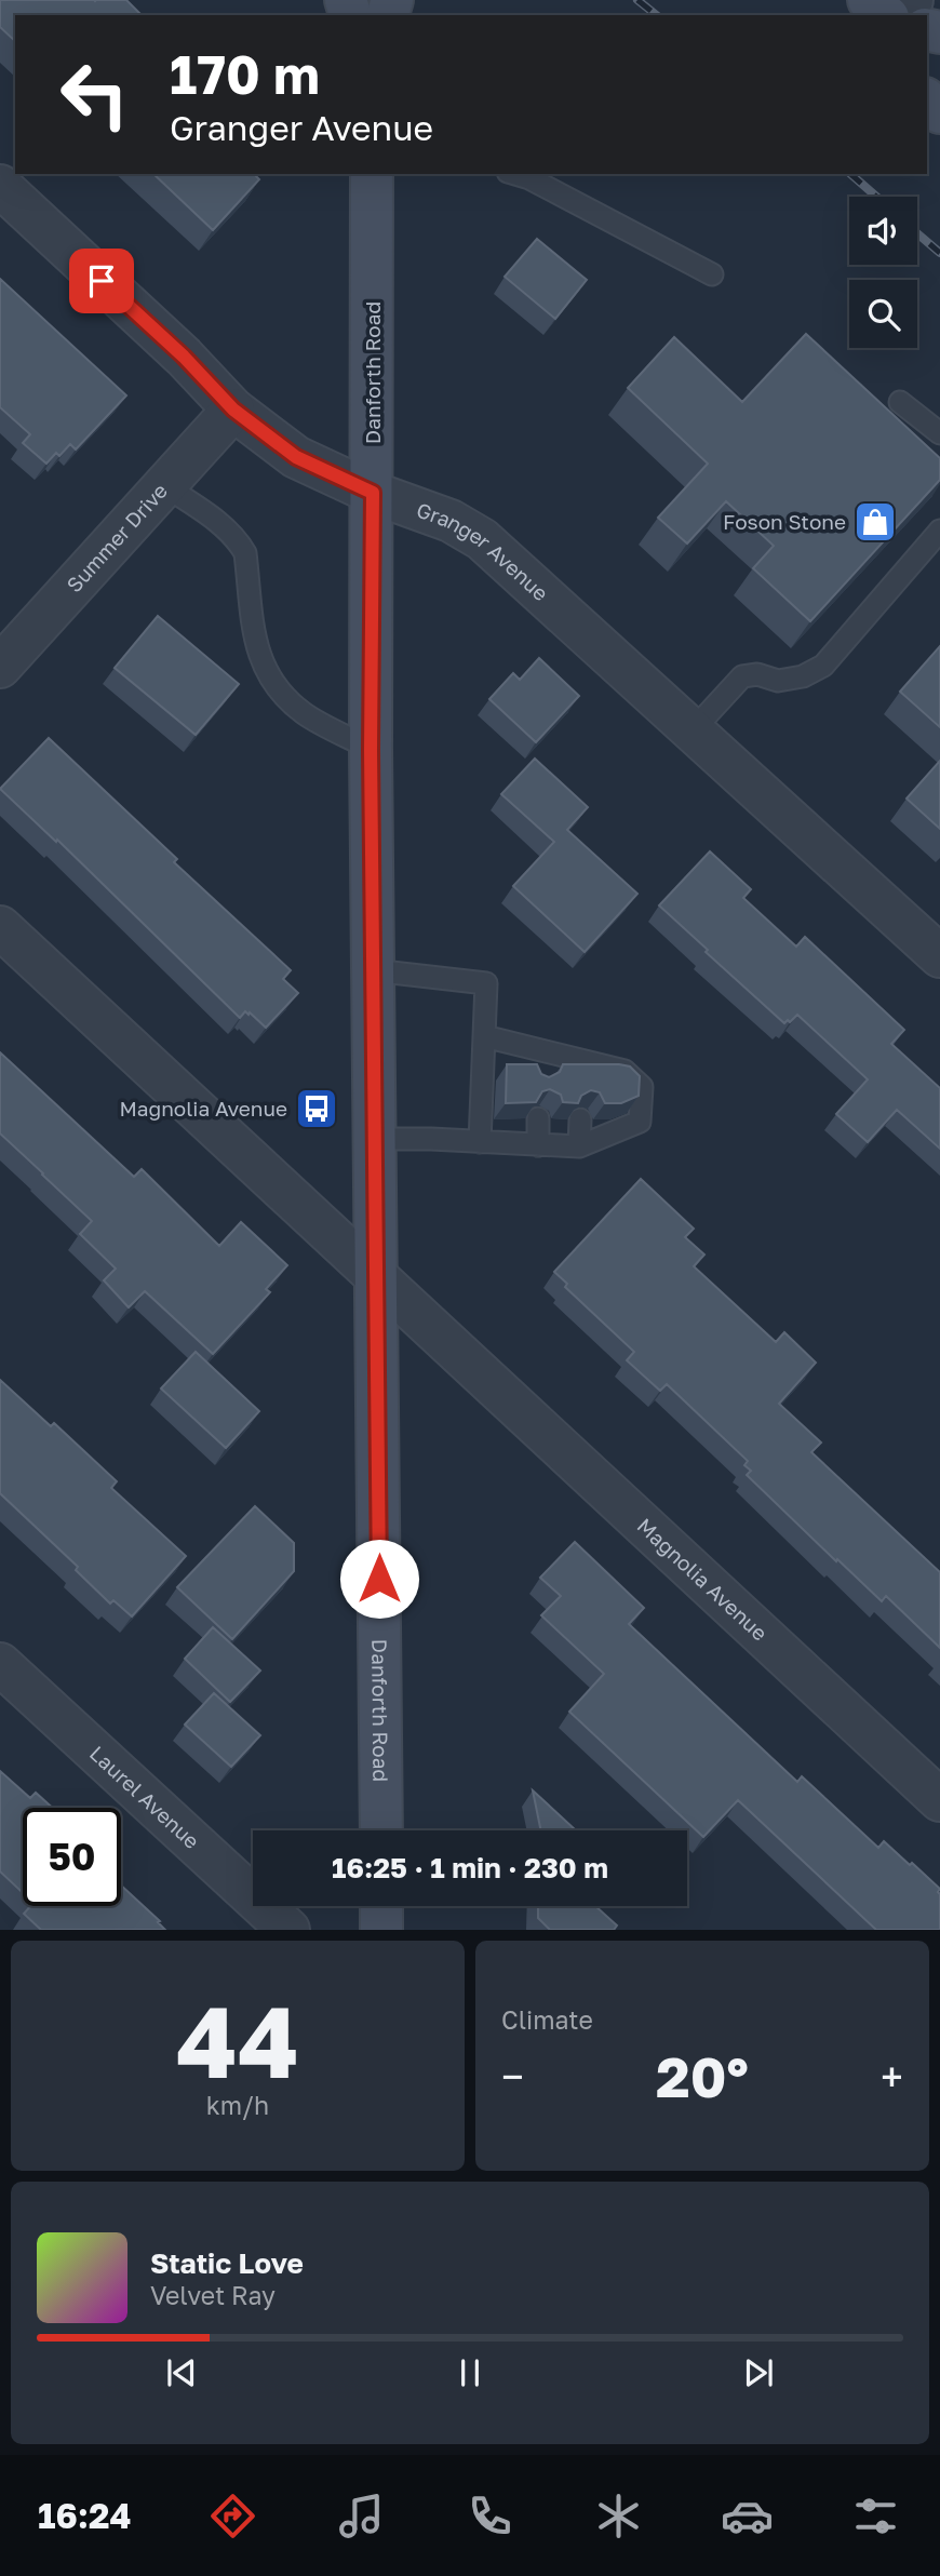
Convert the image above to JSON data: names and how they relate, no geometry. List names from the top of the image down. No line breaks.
{"streets":{"main road":["Danforth Road"],"street":["Summer Drive","Granger Avenue","Magnolia Avenue","Laurel Avenue"]},"crossings":[["Danforth Road","Granger Avenue"],["Danforth Road","Magnolia Avenue"],["Summer Drive","Granger Avenue"]],"places":{"shop":["Foson Stone"],"bus stop":["Magnolia Avenue"]},"page":{"turn":["170 m","Granger Avenue"],"limit":"50","trip":"16:25 · 1 min · 230 m","tile":[["44","km/h"],"Climate"],"heat":["−","20°","+"],"song":["Static Love","Velvet Ray"],"tabs":"16:24"}}
